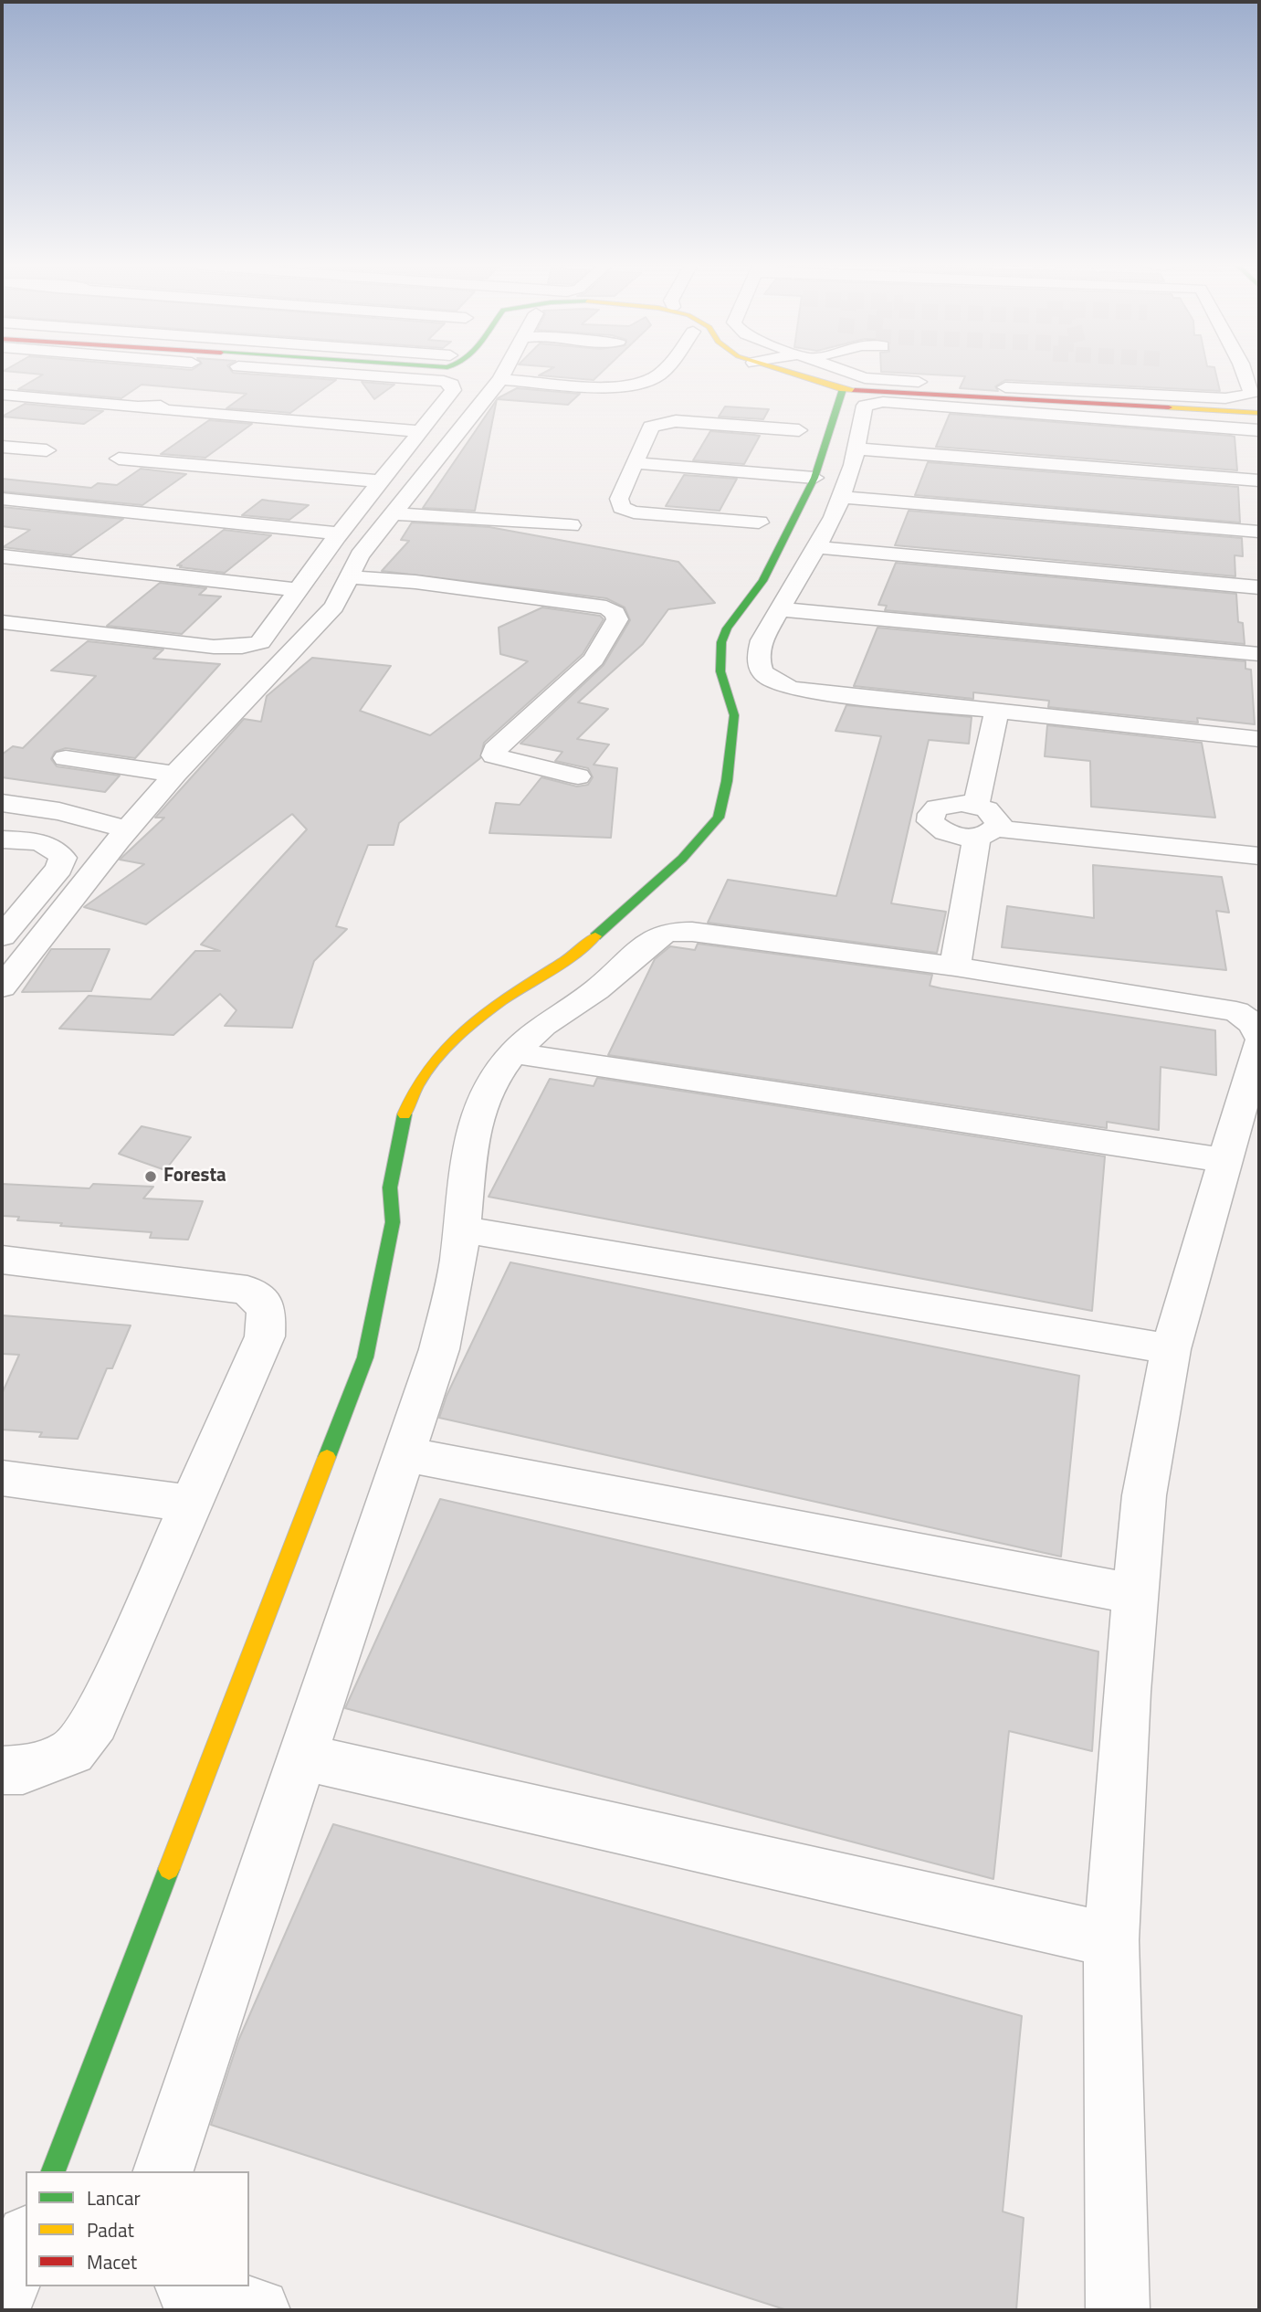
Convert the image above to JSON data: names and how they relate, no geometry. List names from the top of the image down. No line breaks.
{"places":["Foresta"],"legend":["Lancar","Padat","Macet"]}
